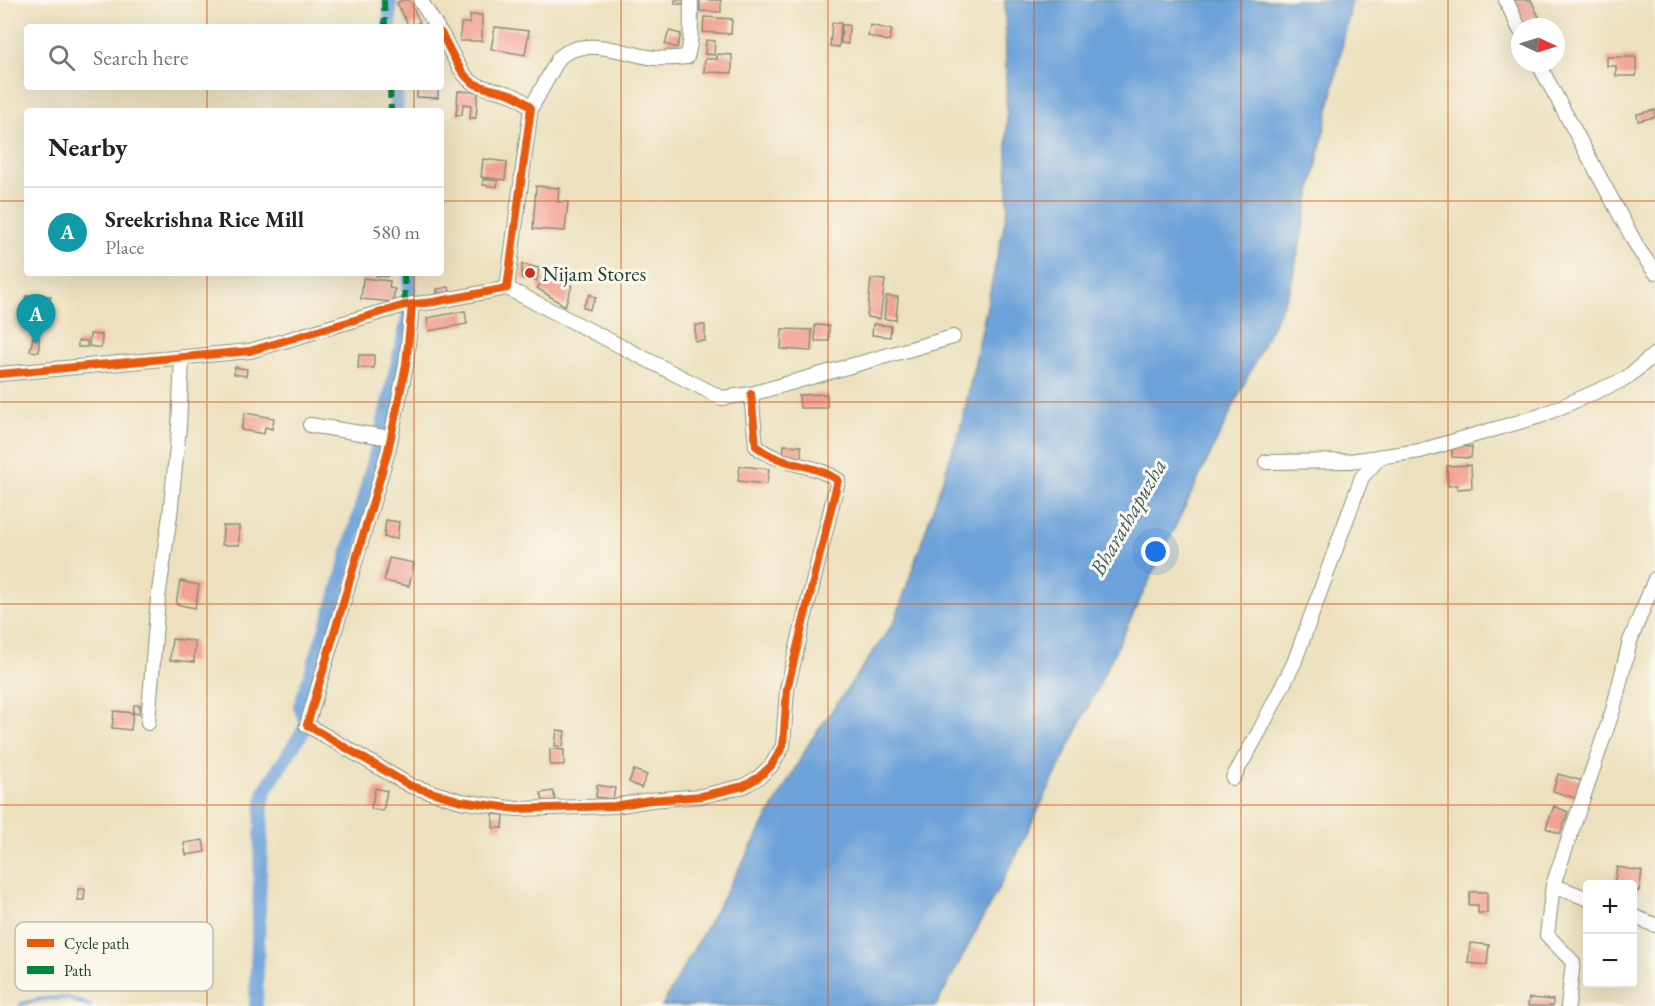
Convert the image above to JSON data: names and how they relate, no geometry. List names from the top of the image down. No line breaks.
{"water":["Bharathapuzha"],"places":["Nijam Stores"],"legend":["Cycle path","Path"],"north":"right","page":{"search":"Search here","heading":"Nearby","list":[{"mark":"A","name":"Sreekrishna Rice Mill","note":"Place","value":"580 m"}],"pins":"A","map_buttons":["+","−"]}}
